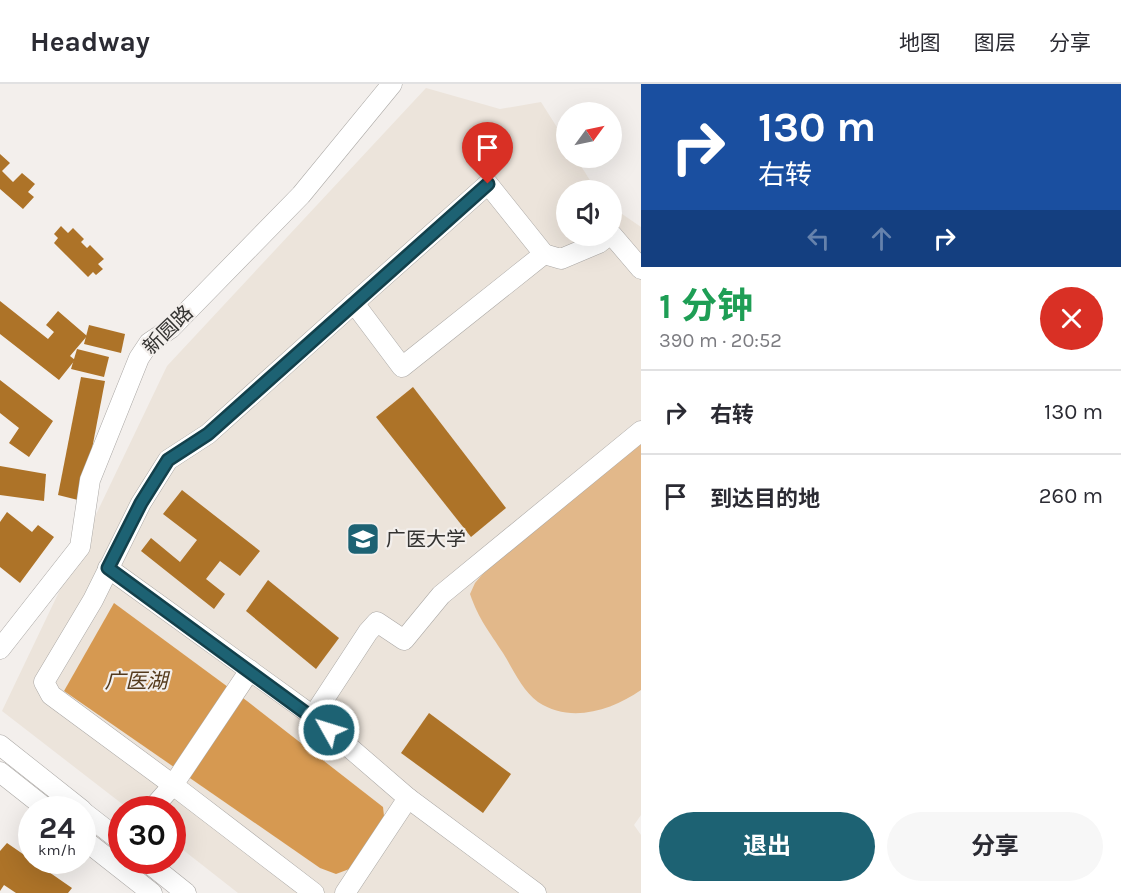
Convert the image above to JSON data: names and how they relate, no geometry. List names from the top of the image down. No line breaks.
{"streets":{"street":["新圆路"]},"water":["广医湖"],"places":{"school or university":["广医大学"]},"north":"top right","page":{"header":"Headway","nav":["地图","图层","分享"],"turn":["130 m","右转"],"heading":["1 分钟","390 m · 20:52"],"list":[{"name":"右转","value":"130 m"},{"name":"到达目的地","value":"260 m"}],"speed":"24 km/h","limit":"30","buttons":["退出","分享"]}}
